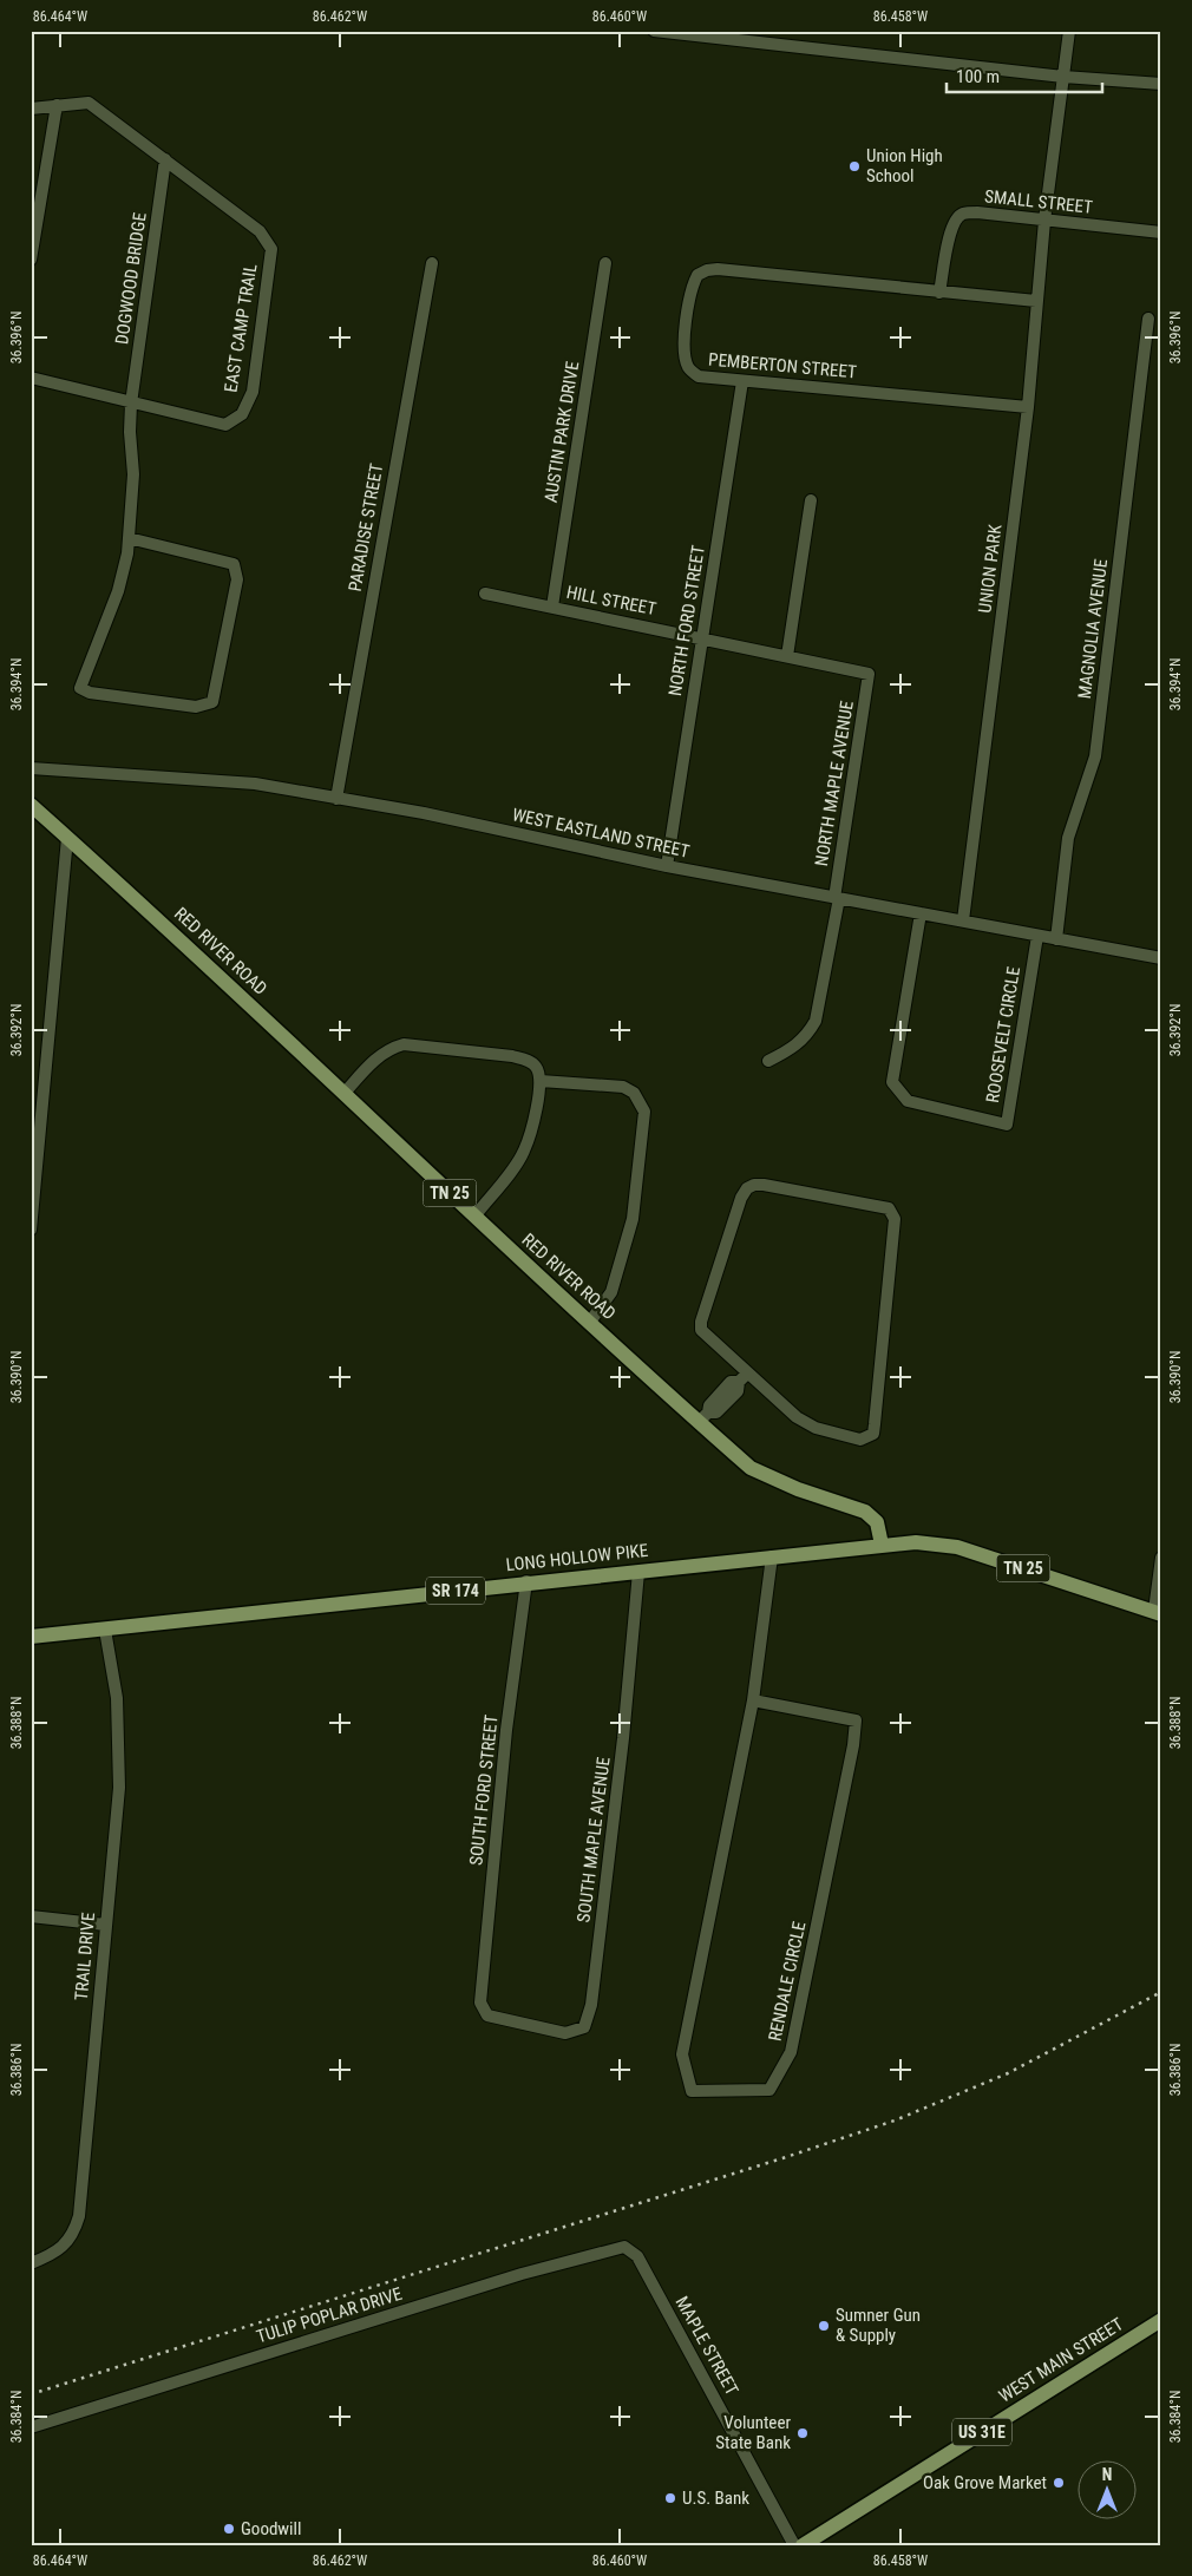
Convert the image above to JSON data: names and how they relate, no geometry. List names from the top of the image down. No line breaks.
{"streets":{"main road":["RED RIVER ROAD","TN 25","LONG HOLLOW PIKE","SR 174","WEST MAIN STREET","US 31E"],"street":["SMALL STREET","DOGWOOD BRIDGE","EAST CAMP TRAIL","PEMBERTON STREET","AUSTIN PARK DRIVE","PARADISE STREET","UNION PARK","HILL STREET","NORTH FORD STREET","MAGNOLIA AVENUE","NORTH MAPLE AVENUE","WEST EASTLAND STREET","ROOSEVELT CIRCLE","SOUTH FORD STREET","SOUTH MAPLE AVENUE","TRAIL DRIVE","RENDALE CIRCLE","TULIP POPLAR DRIVE","MAPLE STREET"]},"crossings":[["SMALL STREET","PEMBERTON STREET"],["SMALL STREET","UNION PARK"],["DOGWOOD BRIDGE","EAST CAMP TRAIL"],["PEMBERTON STREET","UNION PARK"],["PEMBERTON STREET","NORTH FORD STREET"],["AUSTIN PARK DRIVE","HILL STREET"],["PARADISE STREET","WEST EASTLAND STREET"],["UNION PARK","WEST EASTLAND STREET"],["HILL STREET","NORTH FORD STREET"],["HILL STREET","NORTH MAPLE AVENUE"],["NORTH FORD STREET","WEST EASTLAND STREET"],["MAGNOLIA AVENUE","WEST EASTLAND STREET"],["NORTH MAPLE AVENUE","WEST EASTLAND STREET"],["WEST EASTLAND STREET","ROOSEVELT CIRCLE"],["RED RIVER ROAD","TN 25"],["RED RIVER ROAD","LONG HOLLOW PIKE"],["TN 25","LONG HOLLOW PIKE"],["LONG HOLLOW PIKE","SOUTH FORD STREET"],["LONG HOLLOW PIKE","SOUTH MAPLE AVENUE"],["LONG HOLLOW PIKE","TRAIL DRIVE"],["LONG HOLLOW PIKE","RENDALE CIRCLE"],["SOUTH FORD STREET","SOUTH MAPLE AVENUE"],["TULIP POPLAR DRIVE","MAPLE STREET"]],"places":["Union High School","Sumner Gun & Supply","Volunteer State Bank","Oak Grove Market","U.S. Bank","Goodwill"],"scale_bar":"100 m","north":"top","coordinates":["86.464°W","86.462°W","86.460°W","86.458°W","36.396°N","36.394°N","36.392°N","36.390°N","36.388°N","36.386°N","36.384°N"]}
